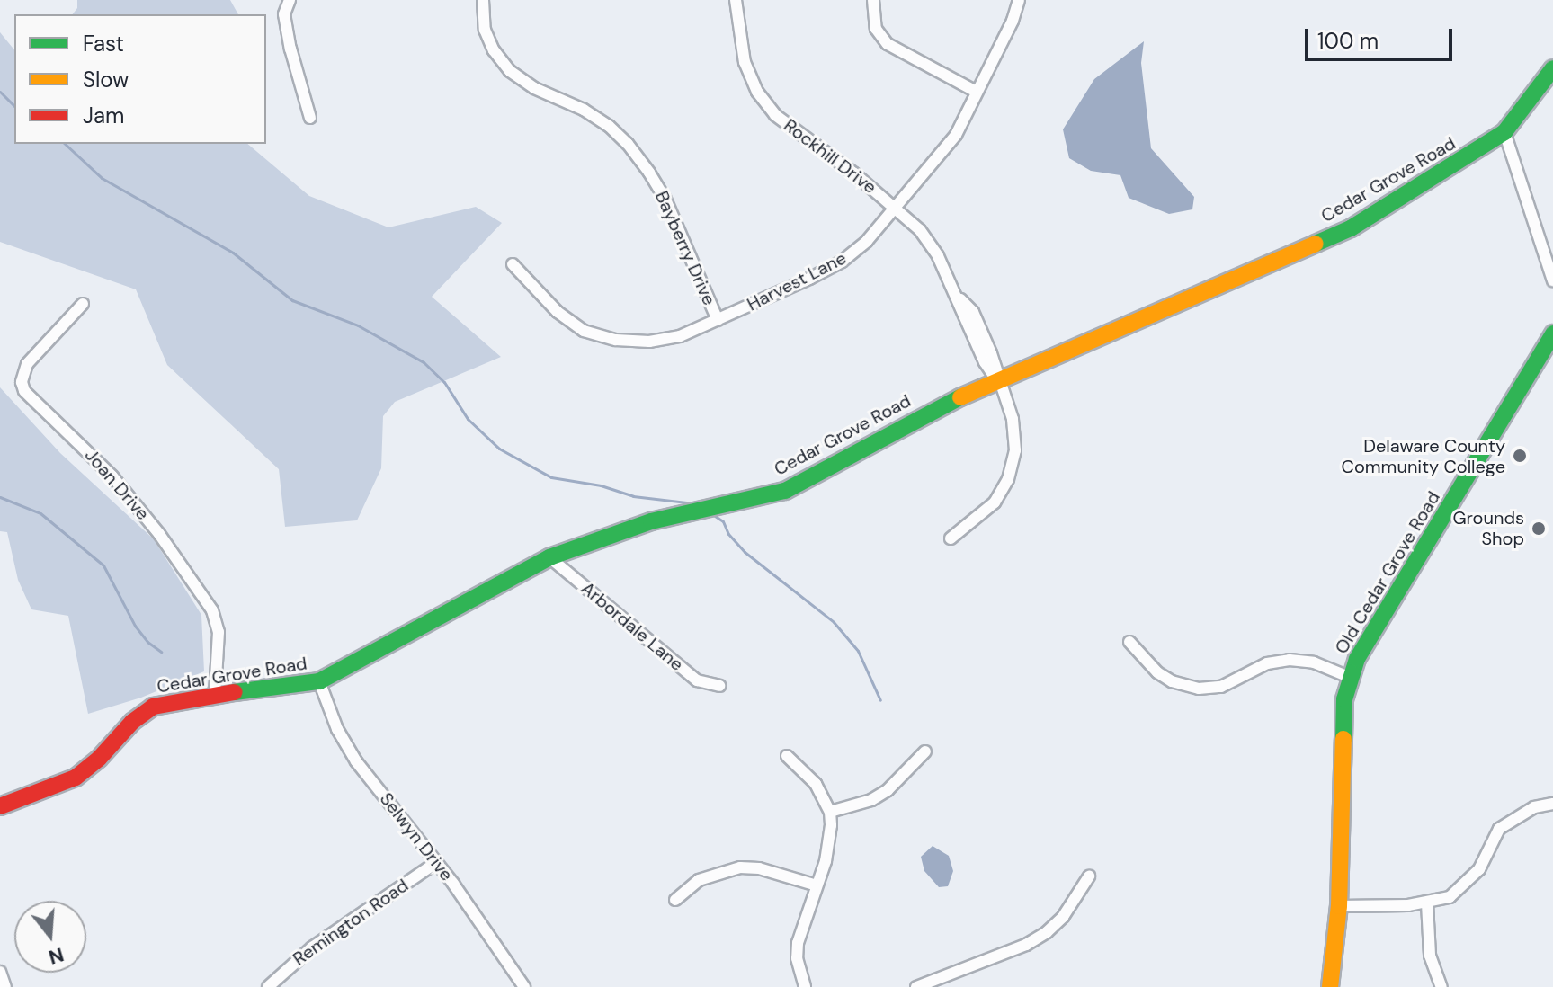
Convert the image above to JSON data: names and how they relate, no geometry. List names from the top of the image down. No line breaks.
{"streets":{"street":["Rockhill Drive","Cedar Grove Road","Bayberry Drive","Harvest Lane","Joan Drive","Old Cedar Grove Road","Arbordale Lane","Selwyn Drive","Remington Road"]},"crossings":[["Rockhill Drive","Cedar Grove Road"],["Rockhill Drive","Harvest Lane"],["Cedar Grove Road","Joan Drive"],["Cedar Grove Road","Arbordale Lane"],["Cedar Grove Road","Selwyn Drive"],["Bayberry Drive","Harvest Lane"],["Selwyn Drive","Remington Road"]],"places":["Delaware County Community College","Grounds Shop"],"legend":["Fast","Slow","Jam"],"scale_bar":"100 m","north":"bottom"}
